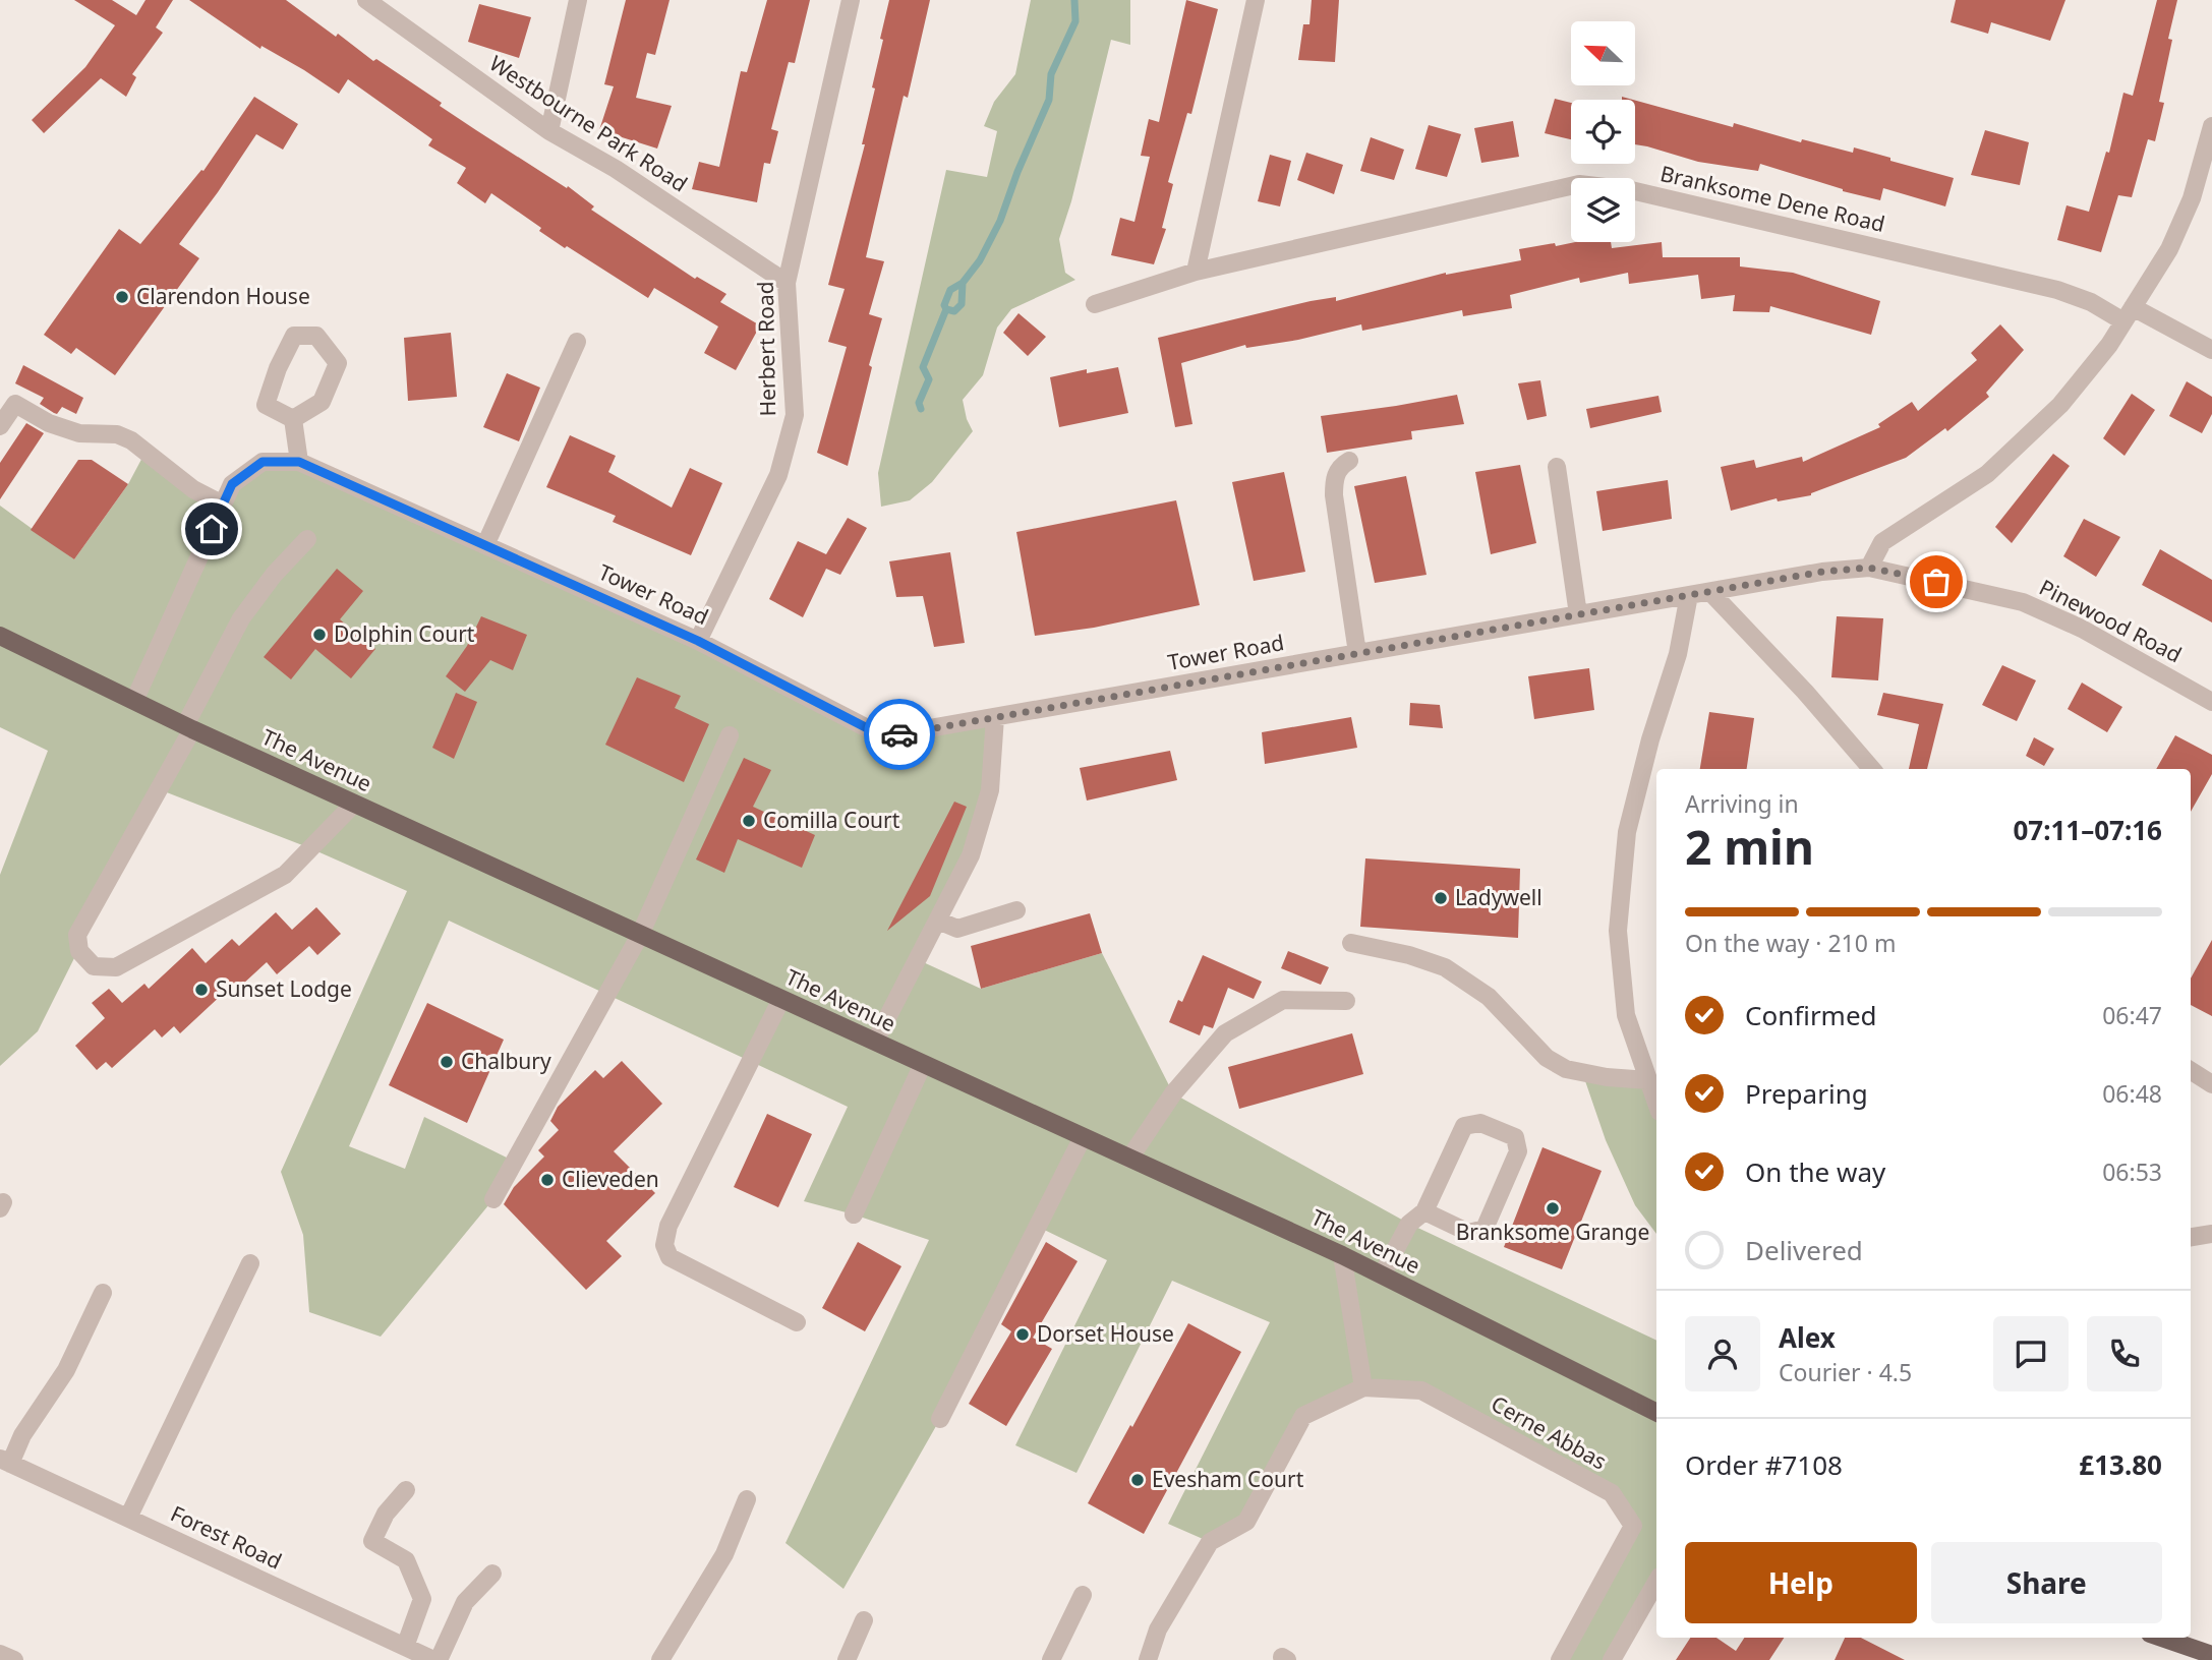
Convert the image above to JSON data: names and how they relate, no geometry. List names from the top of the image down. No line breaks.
{"streets":{"main road":["The Avenue"],"street":["Westbourne Park Road","Branksome Dene Road","Herbert Road","Tower Road","Pinewood Road","Cerne Abbas","Forest Road"]},"crossings":[["Westbourne Park Road","Herbert Road"],["Herbert Road","Tower Road"],["Tower Road","Pinewood Road"],["Tower Road","The Avenue"]],"places":["Clarendon House","Dolphin Court","Comilla Court","Ladywell","Sunset Lodge","Chalbury","Clieveden","Branksome Grange","Dorset House","Evesham Court"],"north":"top left","page":{"heading":["2 min","Arriving in","07:11–07:16"],"panel":["Alex","Courier · 4.5","Order #7108","£13.80"],"bar":"On the way · 210 m","list":[["Confirmed","06:47"],["Preparing","06:48"],["On the way","06:53"],"Delivered"],"buttons":["Help","Share"]}}
